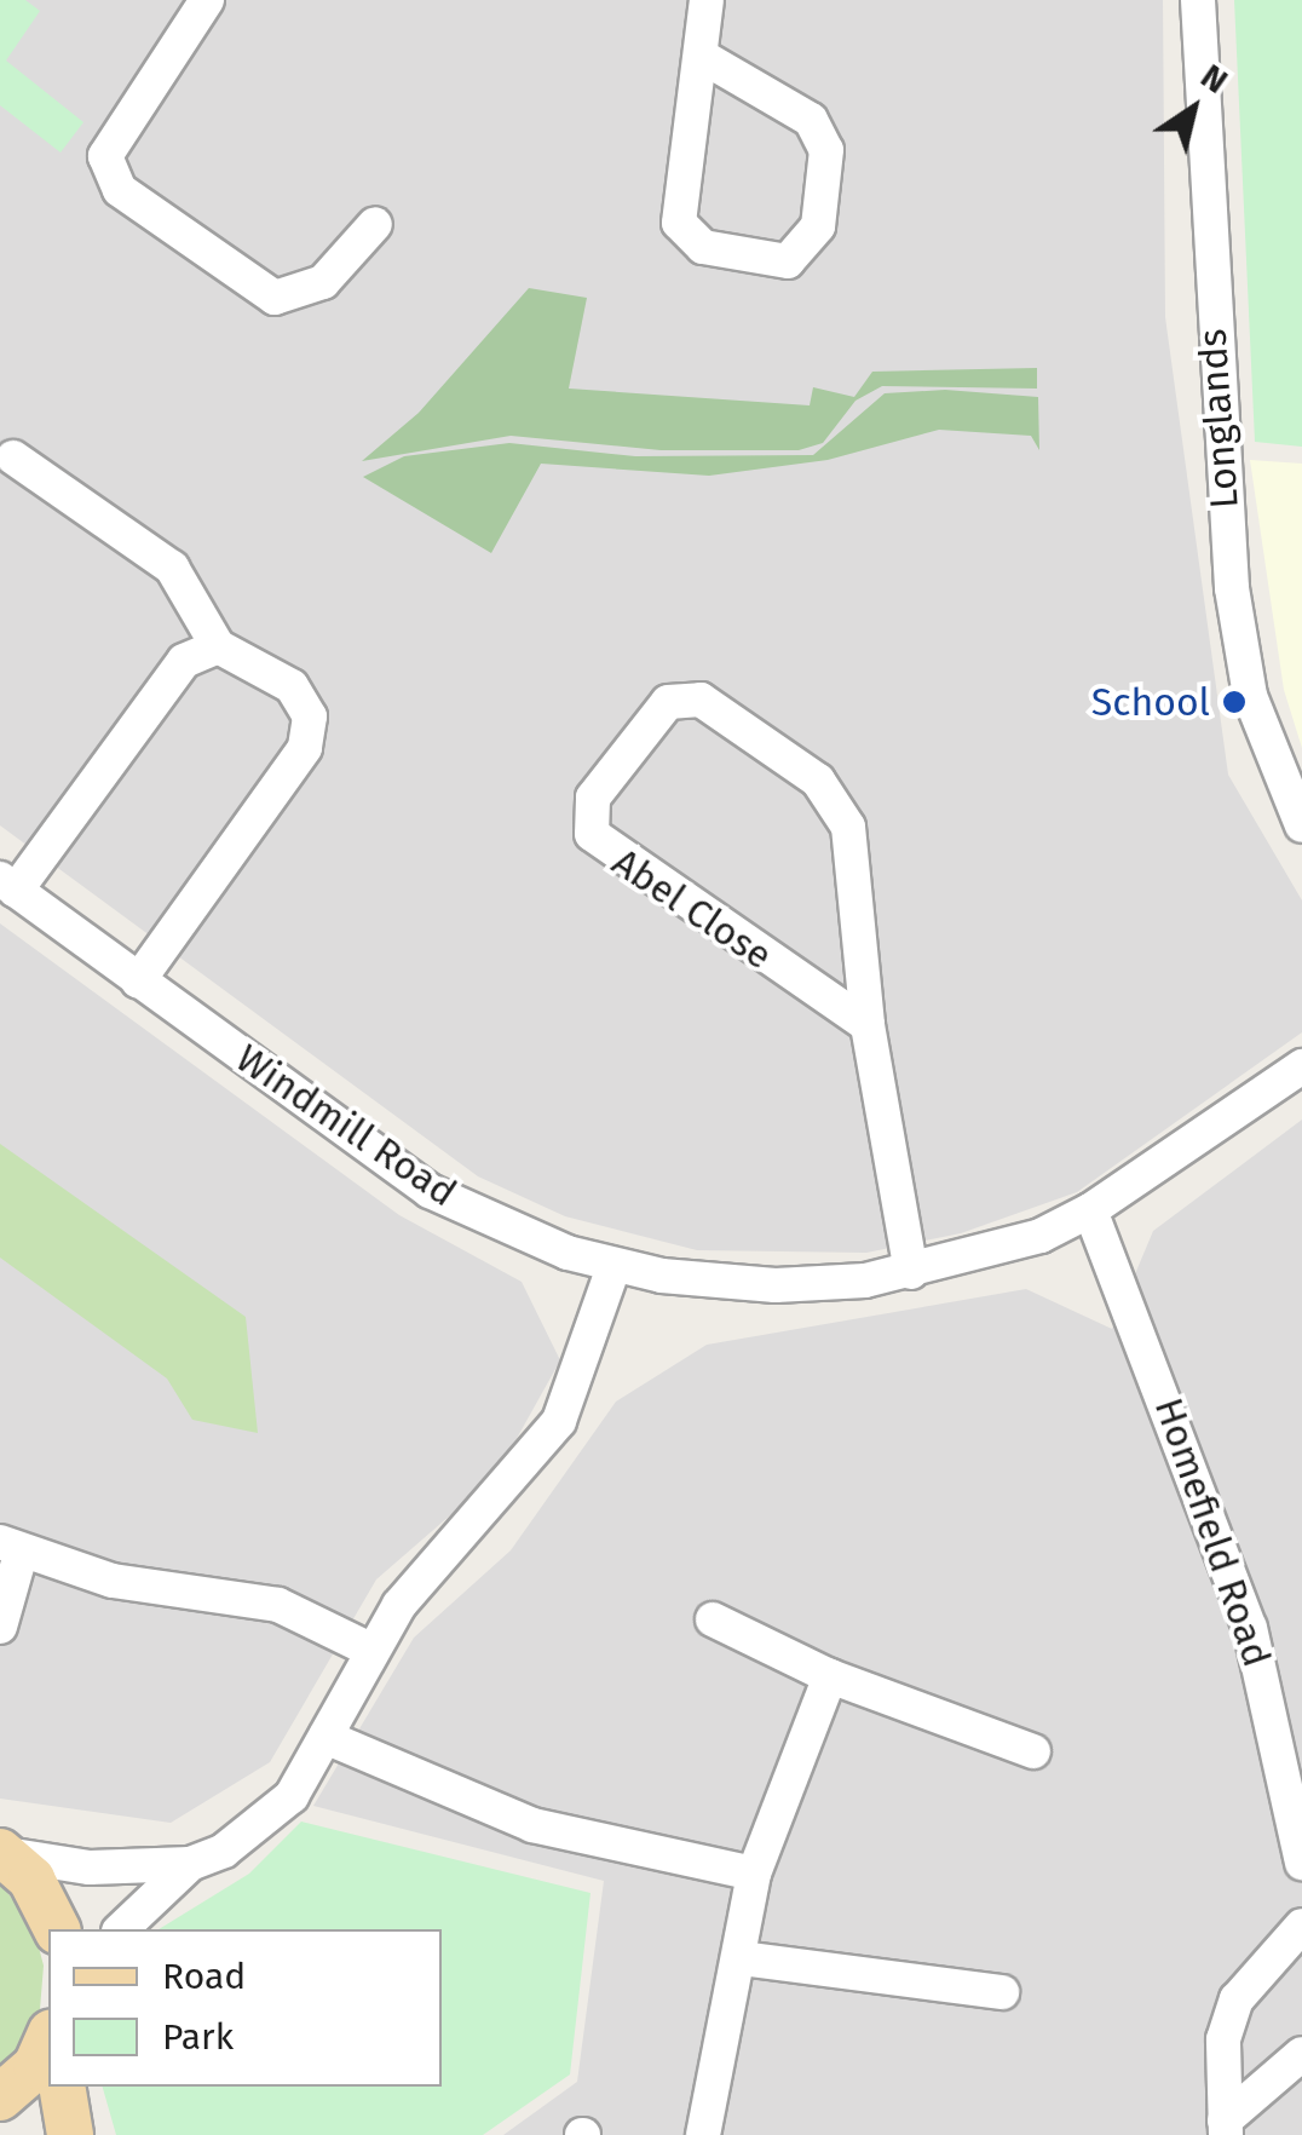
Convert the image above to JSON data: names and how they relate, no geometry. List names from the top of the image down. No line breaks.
{"streets":{"street":["Longlands","Abel Close","Windmill Road","Homefield Road"]},"crossings":[["Abel Close","Windmill Road"],["Windmill Road","Homefield Road"]],"places":["School"],"legend":["Road","Park"],"north":"top right"}
